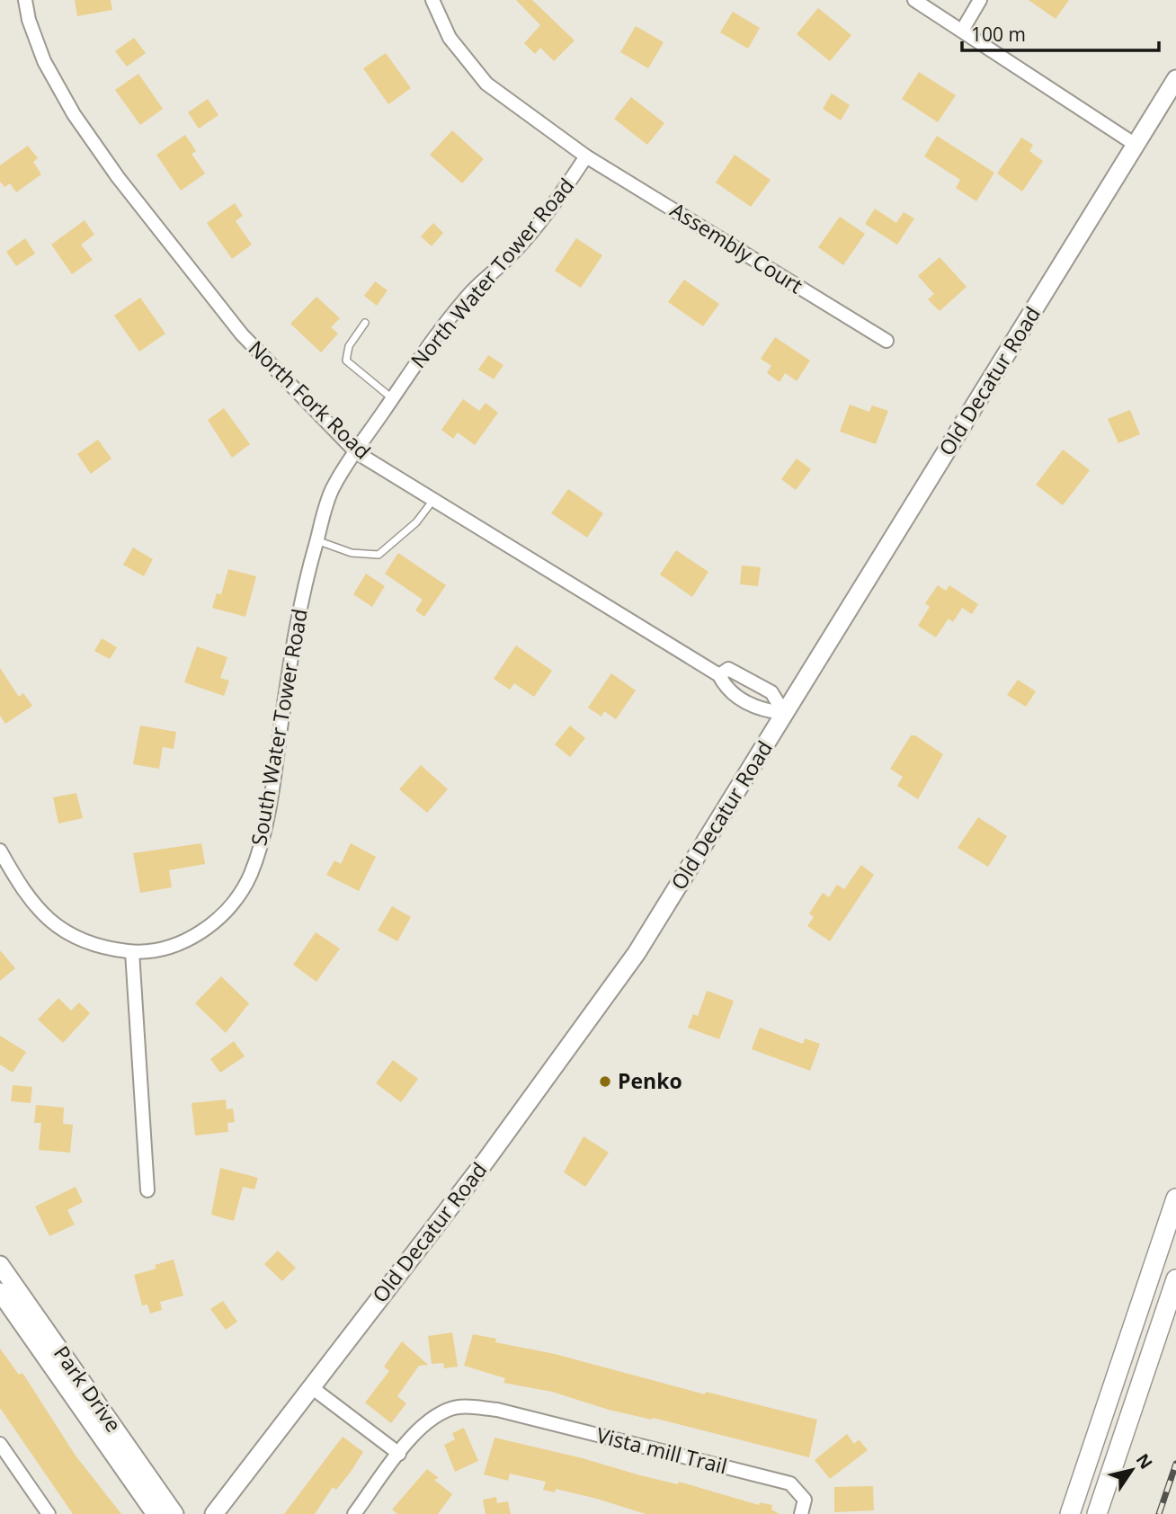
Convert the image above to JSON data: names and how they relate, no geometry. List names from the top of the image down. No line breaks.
{"streets":{"street":["Assembly Court","North Water Tower Road","Old Decatur Road","North Fork Road","South Water Tower Road","Park Drive","Vista mill Trail"]},"crossings":[["Assembly Court","North Water Tower Road"],["North Water Tower Road","North Fork Road"],["North Water Tower Road","South Water Tower Road"],["Old Decatur Road","North Fork Road"],["North Fork Road","South Water Tower Road"]],"places":["Penko"],"scale_bar":"100 m","north":"top right"}
